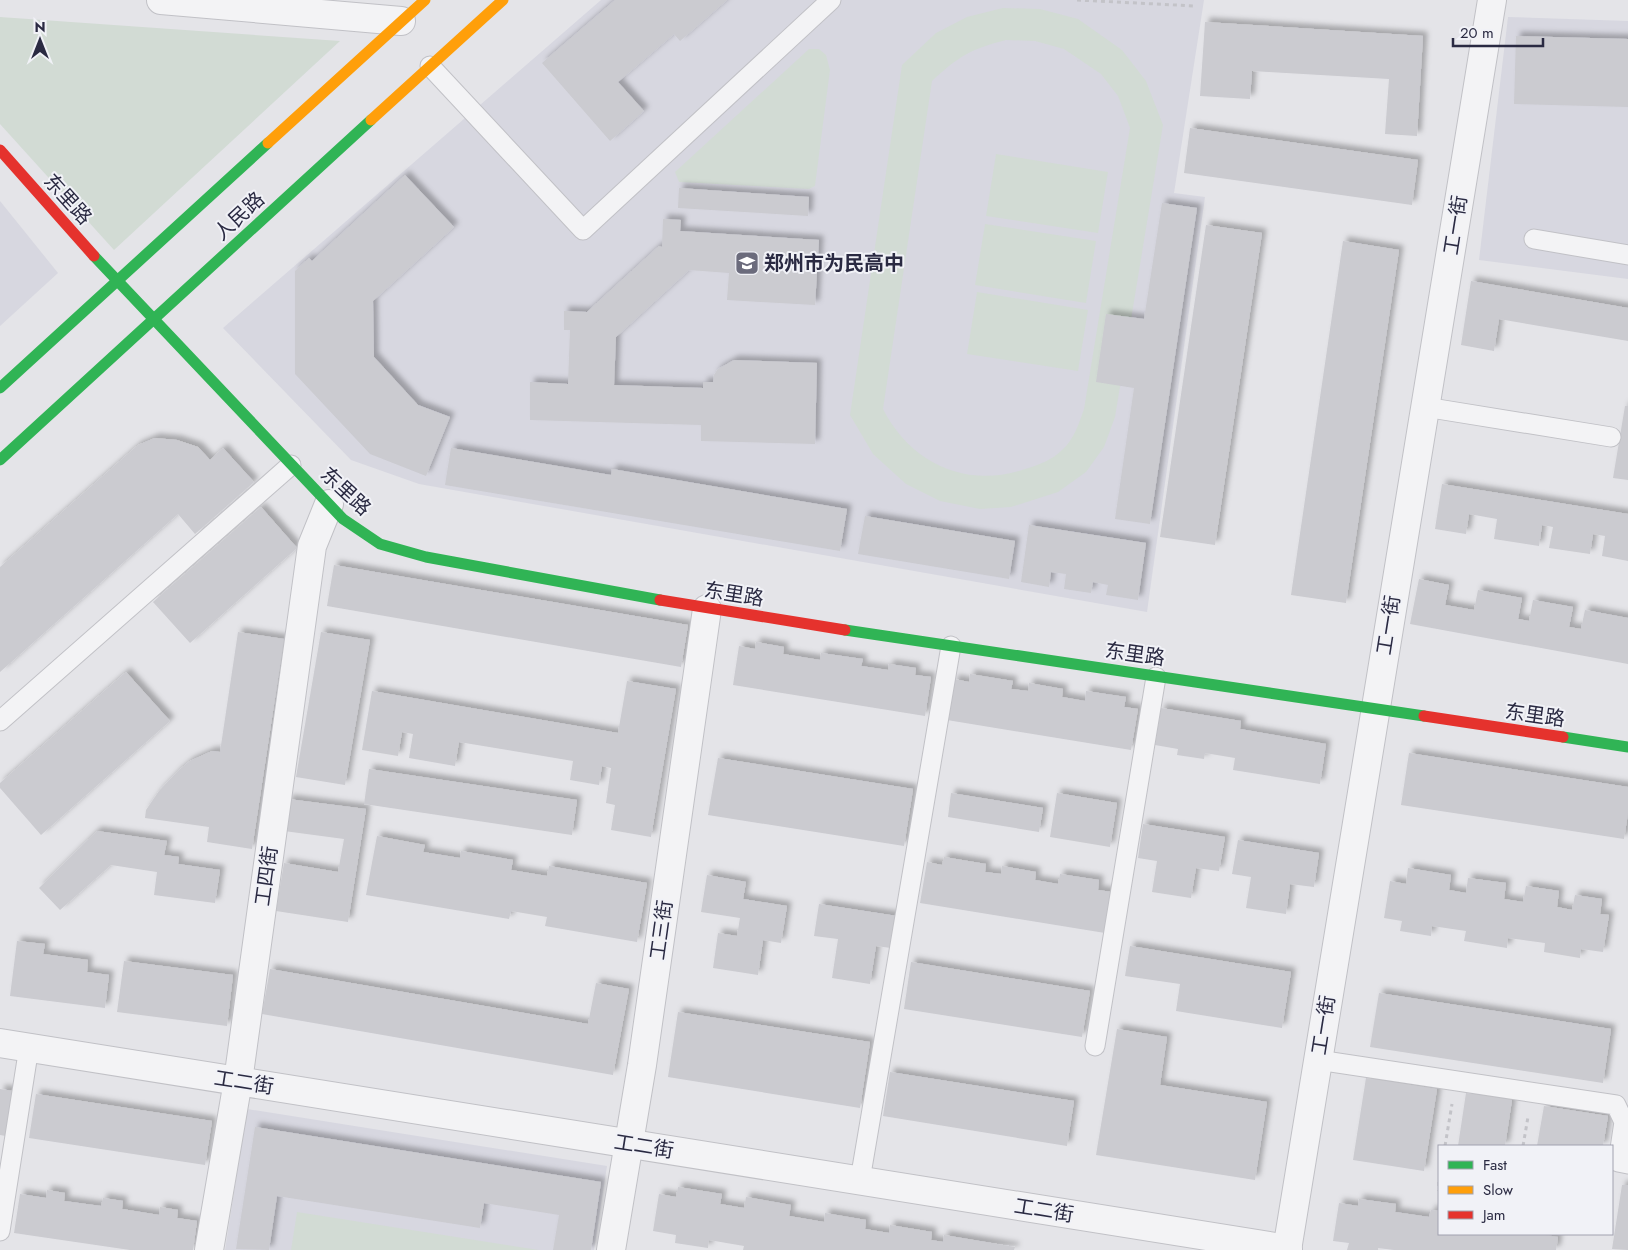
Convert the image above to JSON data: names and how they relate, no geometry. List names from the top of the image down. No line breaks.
{"streets":{"street":["东里路","人民路","工一街","工四街","工三街","工二街"]},"crossings":[["东里路","人民路"],["东里路","工一街"],["东里路","工四街"],["东里路","工三街"],["工一街","工二街"],["工四街","工二街"],["工三街","工二街"]],"places":{"school or university":["郑州市为民高中"]},"legend":["Fast","Slow","Jam"],"scale_bar":"20 m","north":"top"}
